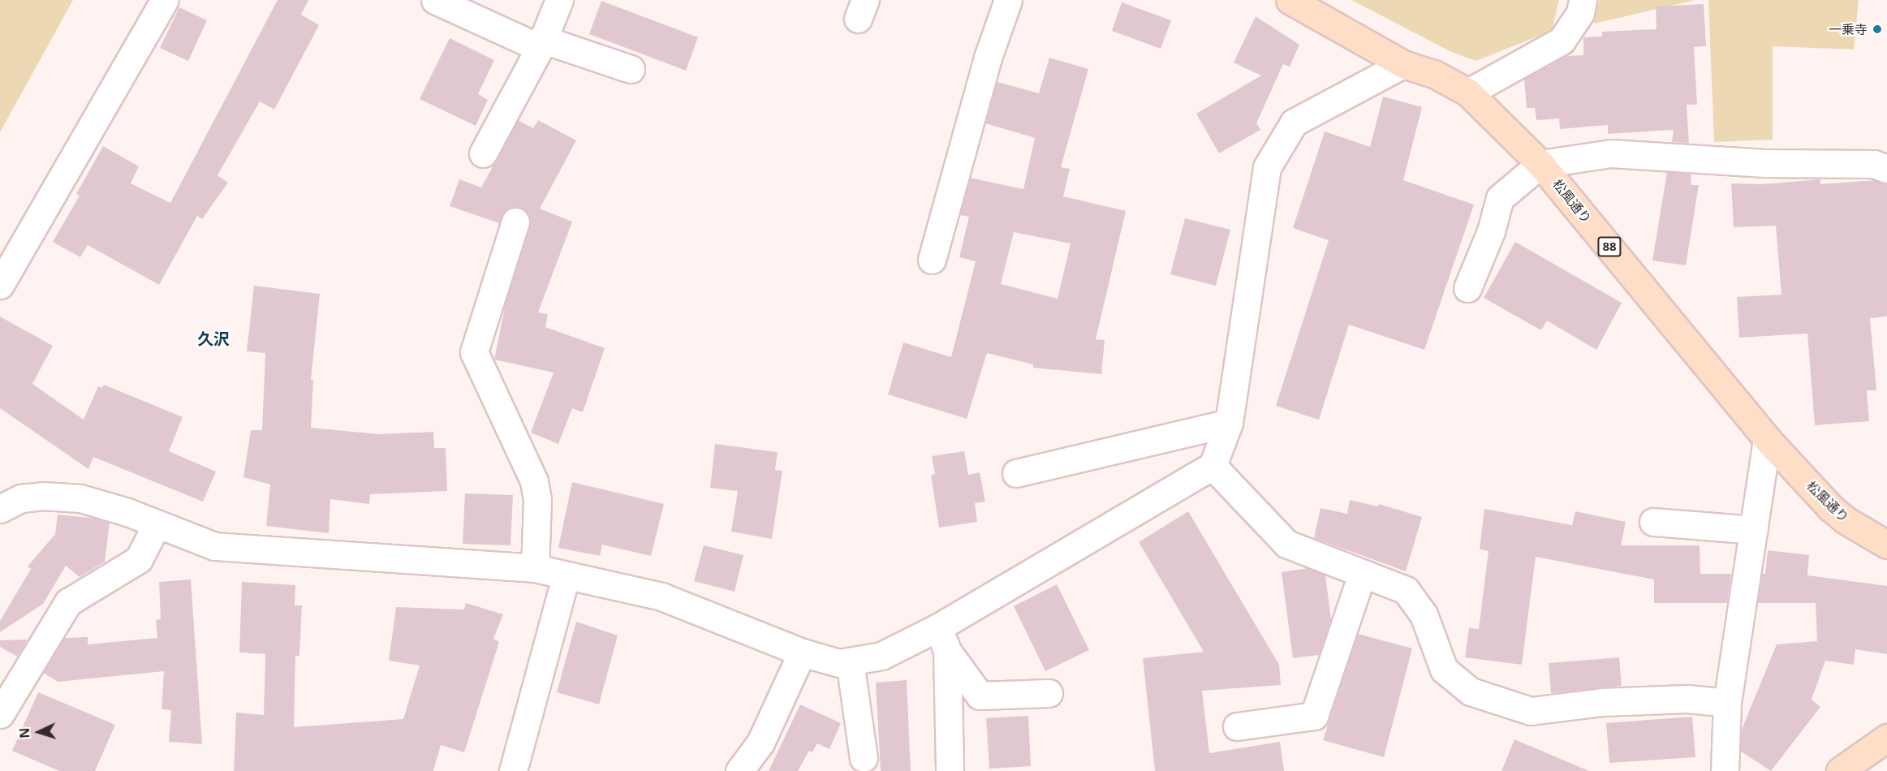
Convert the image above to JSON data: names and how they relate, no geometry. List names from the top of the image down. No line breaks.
{"streets":{"main road":["松風通り","88"]},"districts":["久沢"],"places":["一乗寺"],"north":"left"}
